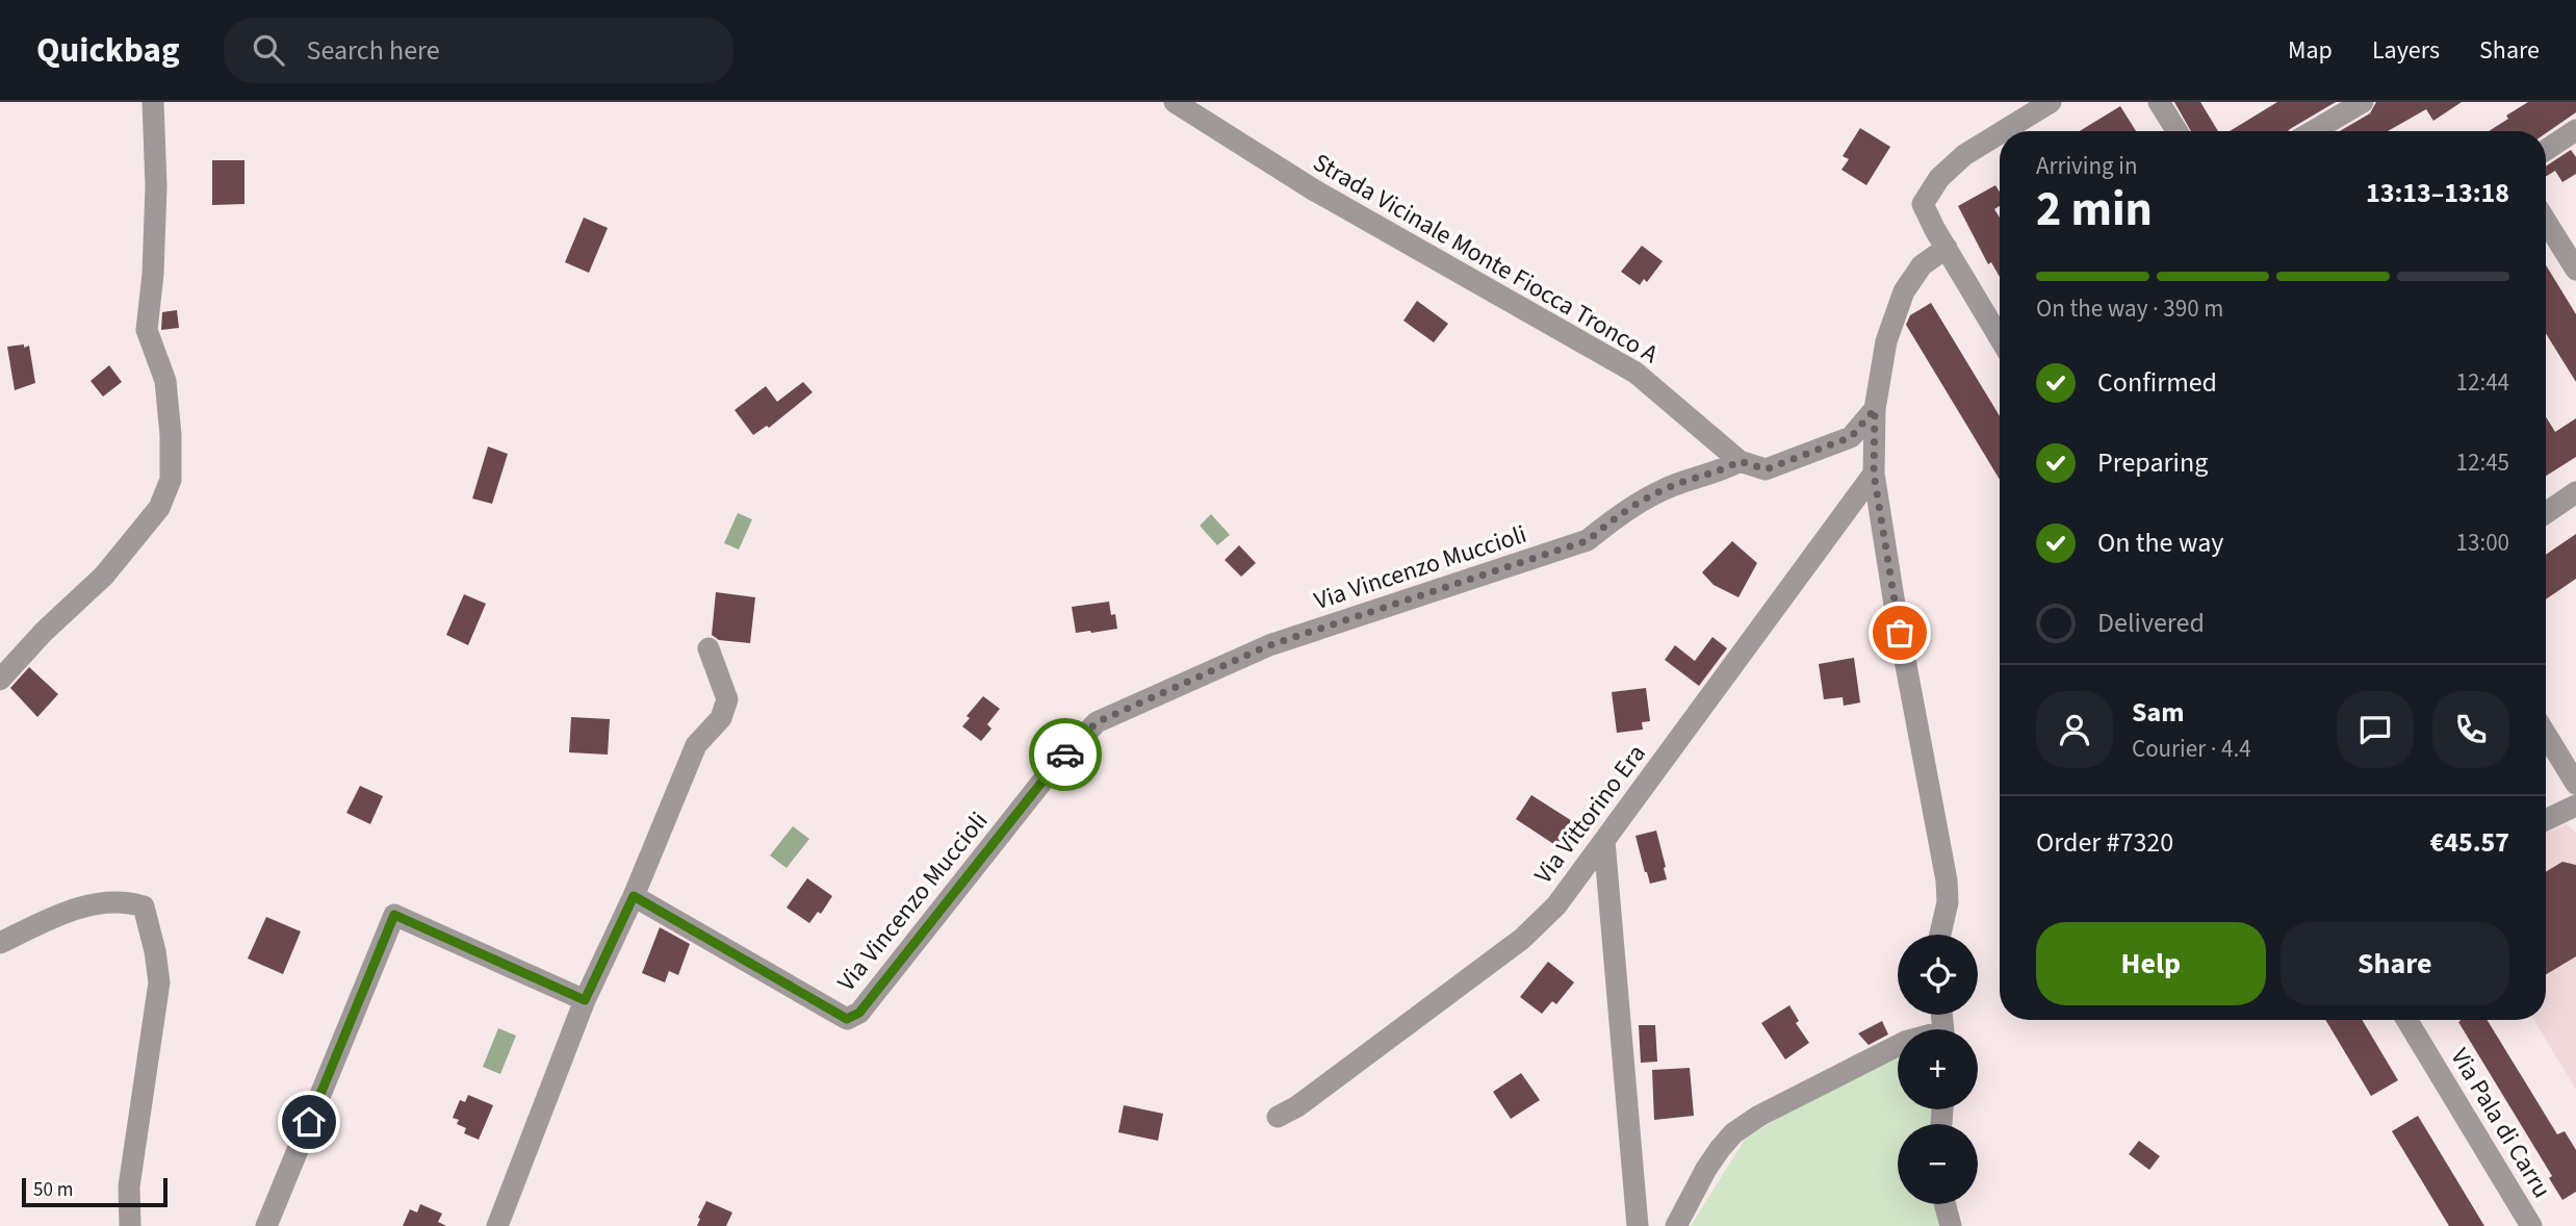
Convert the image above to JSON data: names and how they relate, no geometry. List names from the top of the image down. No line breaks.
{"streets":{"street":["Strada Vicinale Monte Fiocca Tronco A","Via Vincenzo Muccioli","Via Vittorino Era","Via Pala di Carru"]},"crossings":[["Strada Vicinale Monte Fiocca Tronco A","Via Vincenzo Muccioli"]],"scale_bar":"50 m","page":{"header":"Quickbag","search":"Search here","nav":["Map","Layers","Share"],"heading":["2 min","Arriving in","13:13–13:18"],"panel":["Sam","Courier · 4.4","Order #7320","€45.57"],"bar":"On the way · 390 m","list":[["Confirmed","12:44"],["Preparing","12:45"],["On the way","13:00"],"Delivered"],"buttons":["Help","Share"],"map_buttons":["+","−"],"scale":"50 m"}}
